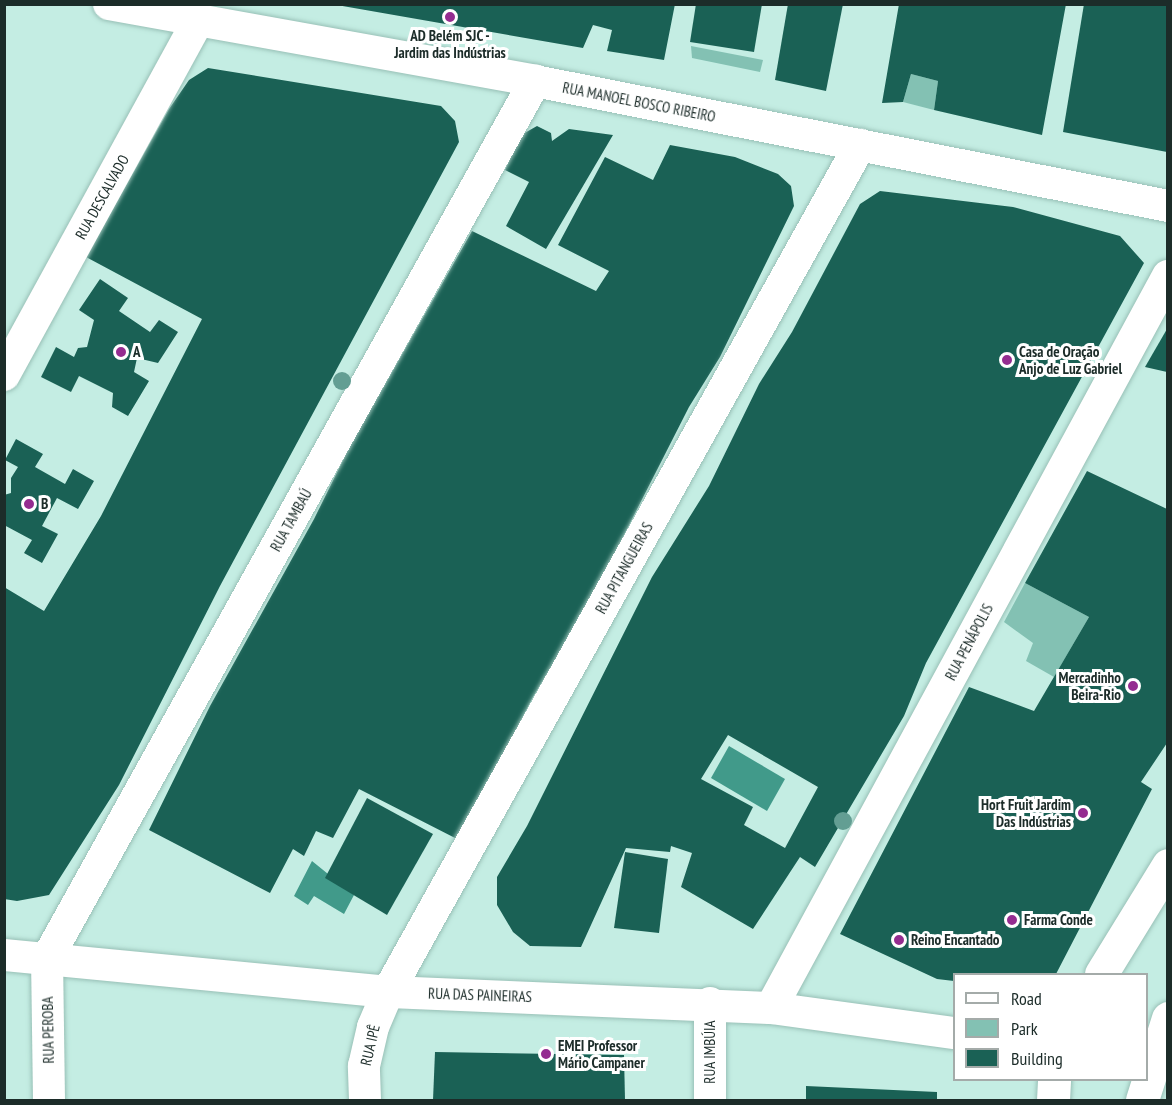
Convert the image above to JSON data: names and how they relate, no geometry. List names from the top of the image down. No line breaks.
{"streets":{"street":["RUA MANOEL BOSCO RIBEIRO","RUA DESCALVADO","RUA TAMBAÚ","RUA PITANGUEIRAS","RUA PENÁPOLIS","RUA DAS PAINEIRAS","RUA PEROBA","RUA IPÊ","RUA IMBÚIA"]},"crossings":[["RUA MANOEL BOSCO RIBEIRO","RUA DESCALVADO"],["RUA MANOEL BOSCO RIBEIRO","RUA TAMBAÚ"],["RUA MANOEL BOSCO RIBEIRO","RUA PITANGUEIRAS"],["RUA TAMBAÚ","RUA DAS PAINEIRAS"],["RUA TAMBAÚ","RUA PEROBA"],["RUA PITANGUEIRAS","RUA DAS PAINEIRAS"],["RUA PITANGUEIRAS","RUA IPÊ"],["RUA PENÁPOLIS","RUA DAS PAINEIRAS"],["RUA DAS PAINEIRAS","RUA PEROBA"],["RUA DAS PAINEIRAS","RUA IPÊ"],["RUA DAS PAINEIRAS","RUA IMBÚIA"]],"places":["AD Belém SJC - Jardim das Indústrias","A","Casa de Oração Anjo de Luz Gabriel","B","Mercadinho Beira-Rio","Hort Fruit Jardim Das Indústrias","Farma Conde","Reino Encantado","EMEI Professor Mário Campaner"],"legend":["Road","Park","Building"]}
